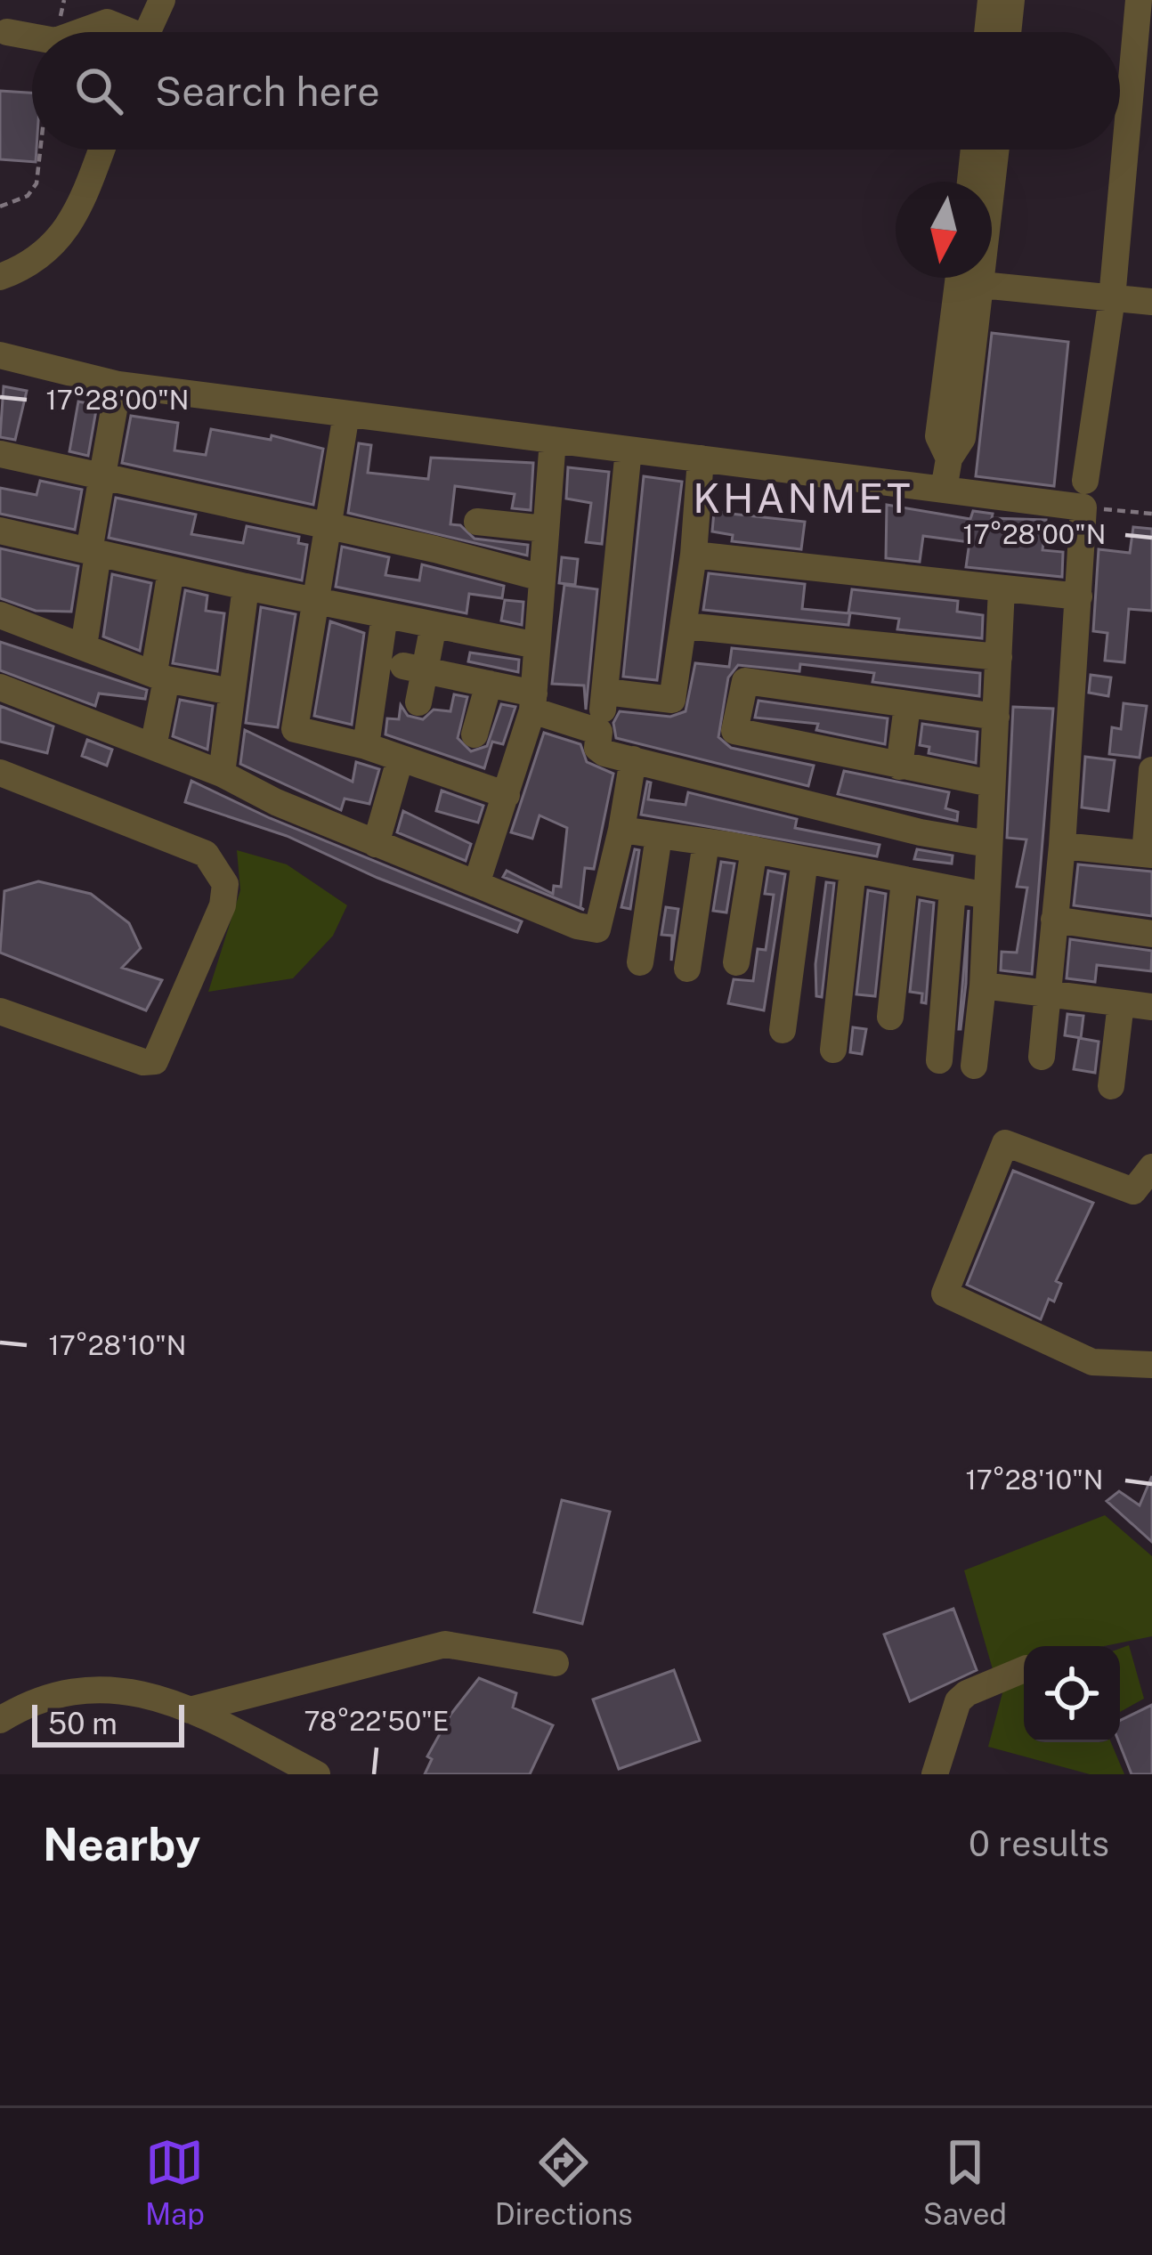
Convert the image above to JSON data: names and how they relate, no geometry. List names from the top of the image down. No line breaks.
{"districts":["KHANMET"],"scale_bar":"50 m","north":"bottom","page":{"search":"Search here","scale":"50 m","heading":["Nearby","0 results"],"nav":["Map","Directions","Saved"]},"coordinates":["17°28'00\"N","17°28'10\"N","78°22'50\"E"]}
